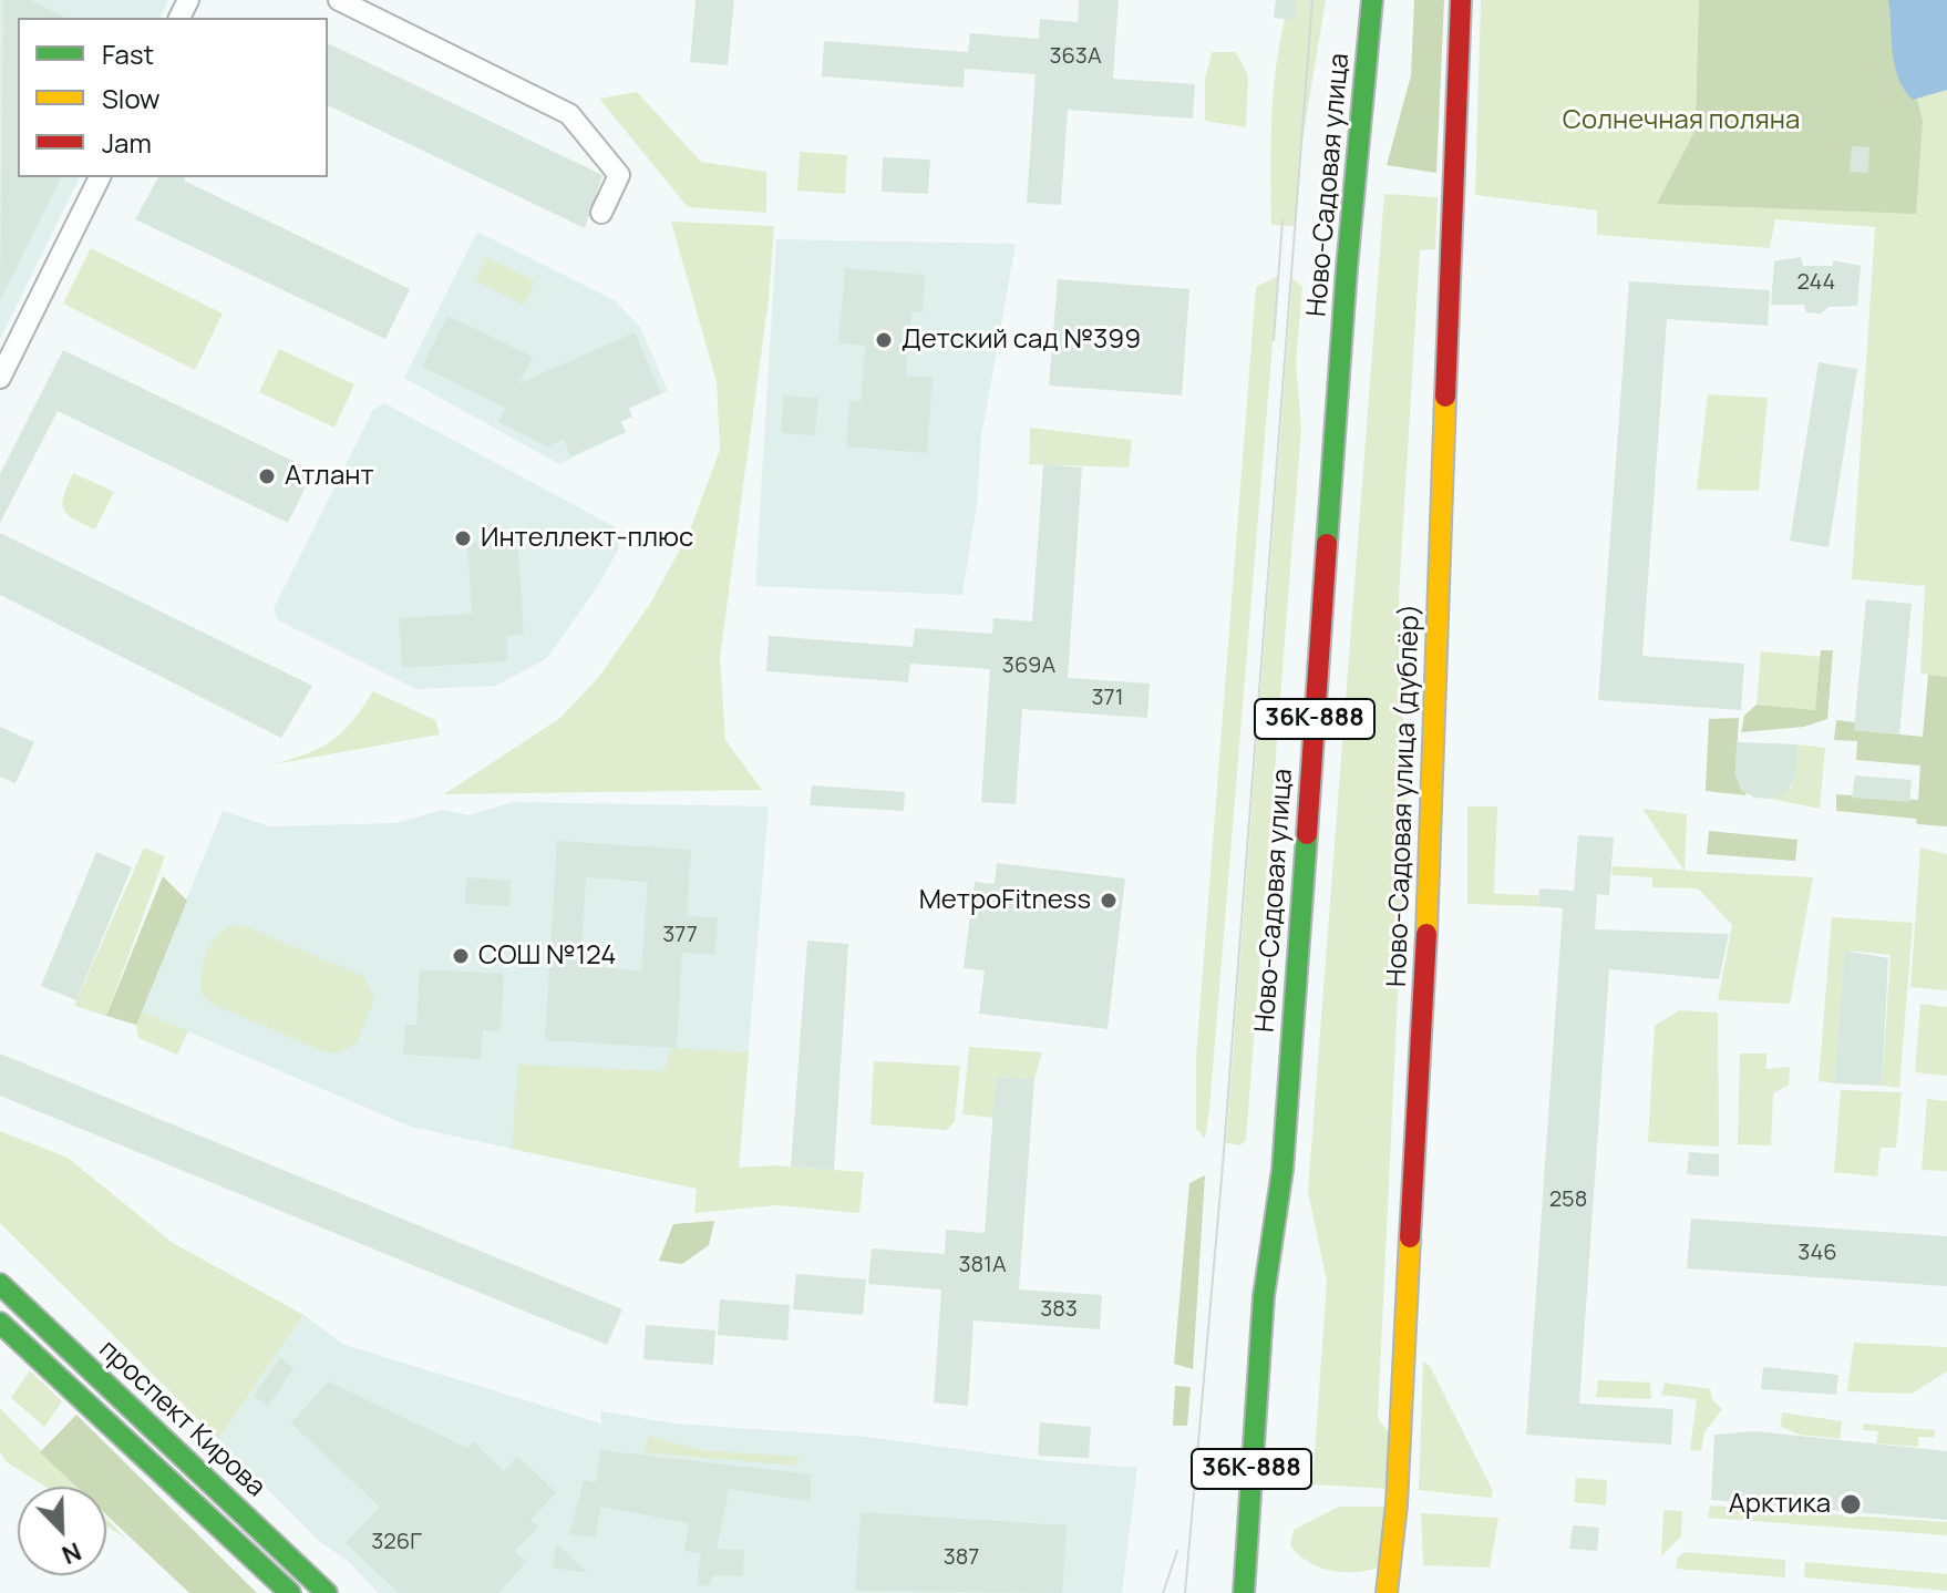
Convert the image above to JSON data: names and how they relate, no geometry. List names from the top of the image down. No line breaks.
{"streets":{"main road":["Ново-Садовая улица","36К-888","Ново-Садовая улица (дублёр)","проспект Кирова"]},"parks":["Солнечная поляна"],"places":["Детский сад №399","Атлант","Интеллект-плюс","МетроFitness","СОШ №124","Арктика"],"house_numbers":["363А","244","369А","371","377","258","346","381А","383","326Г","387"],"legend":["Fast","Slow","Jam"],"north":"bottom right"}
